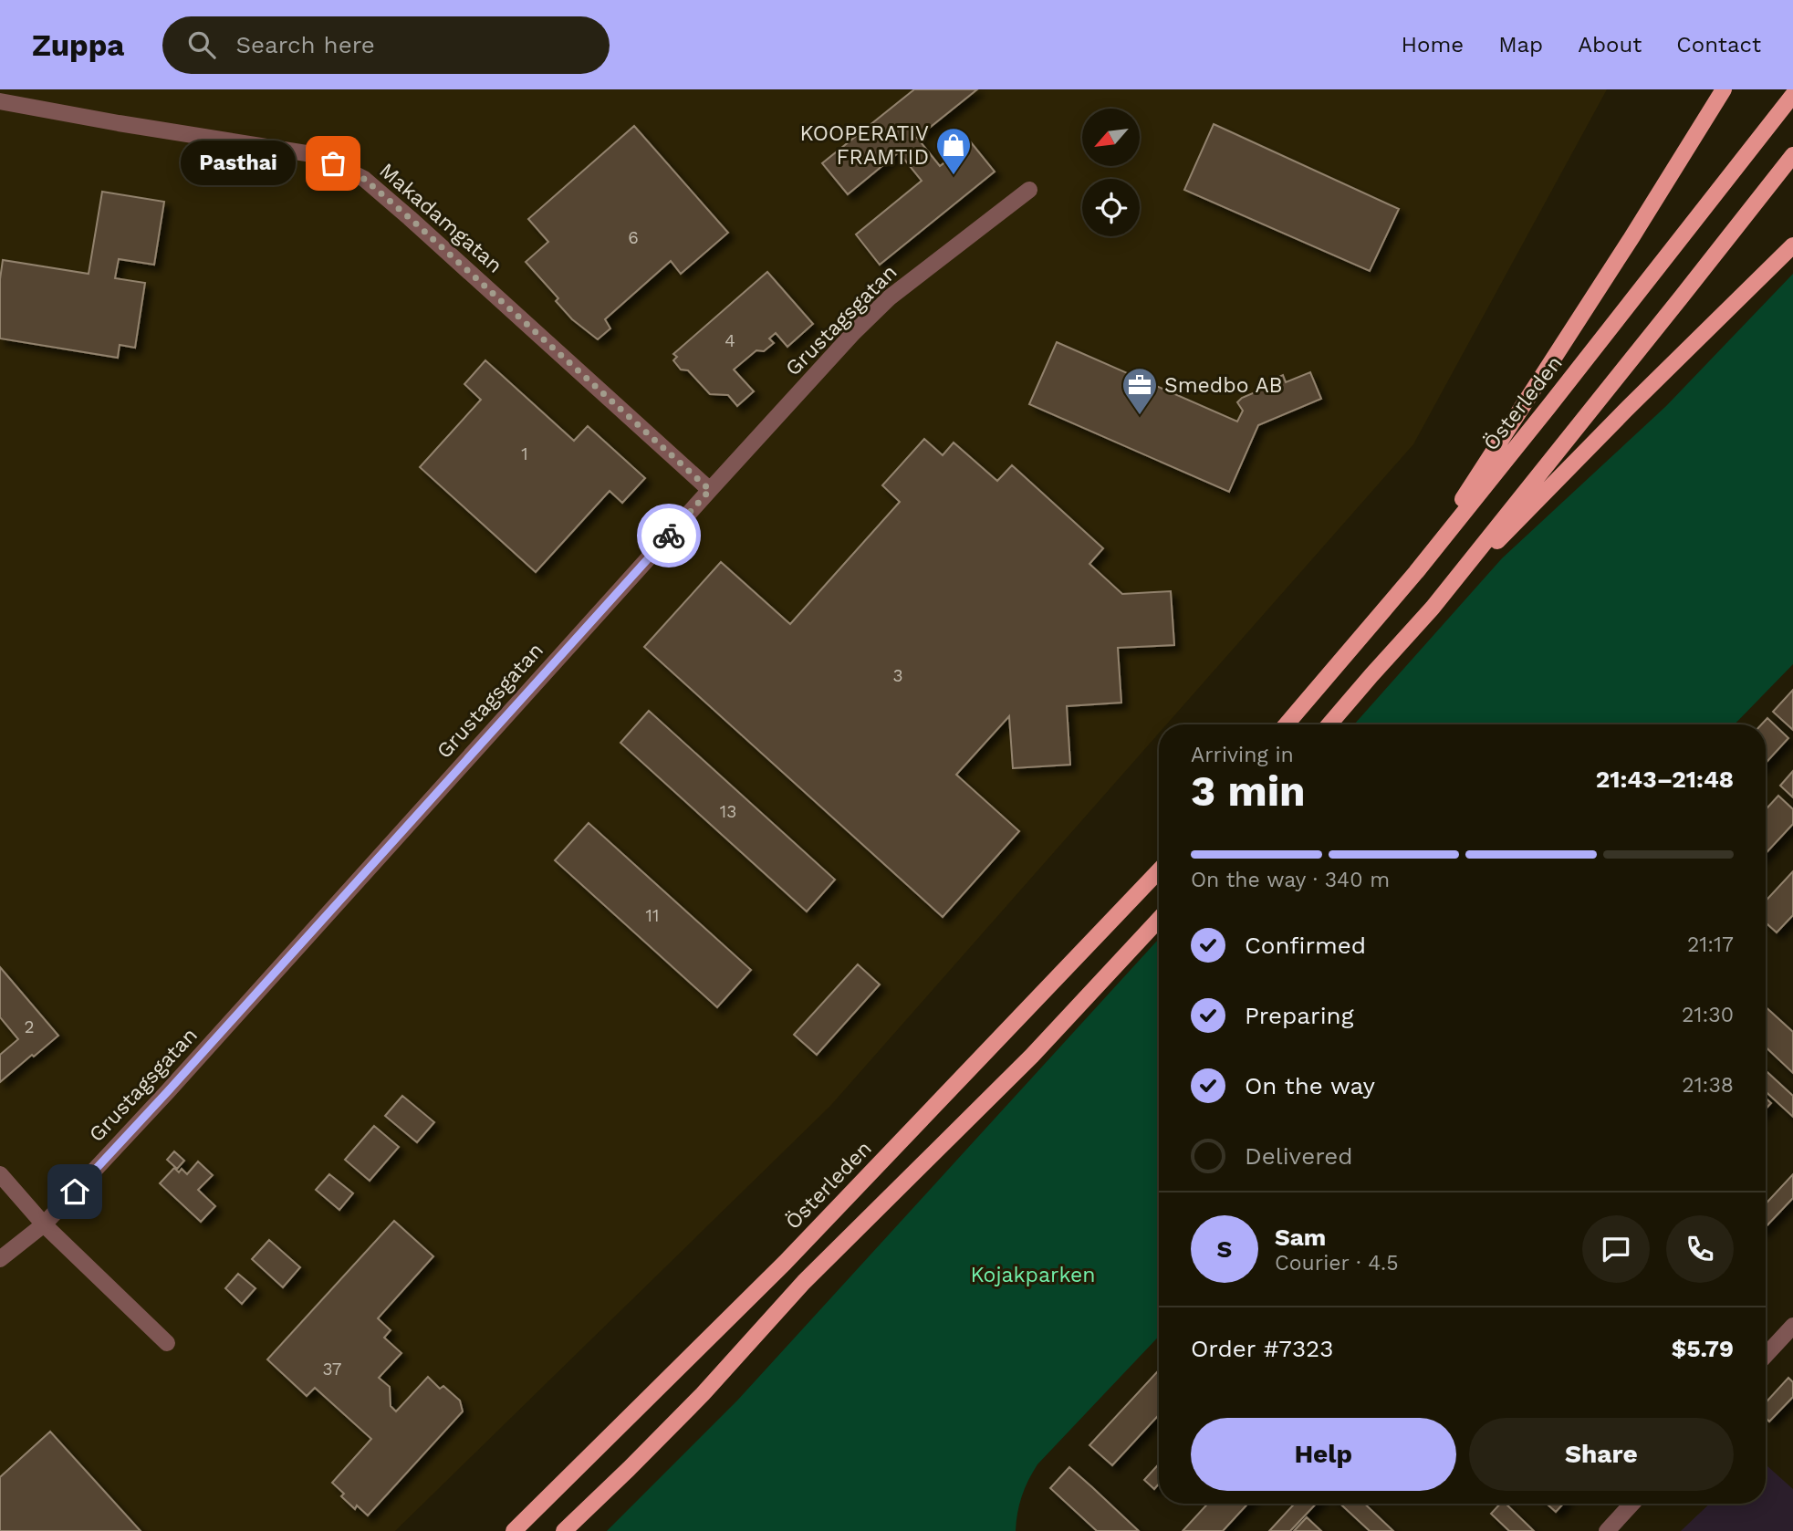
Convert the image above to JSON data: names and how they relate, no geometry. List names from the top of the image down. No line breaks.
{"streets":{"main road":["Österleden"],"street":["Makadamgatan","Grustagsgatan"]},"crossings":[["Makadamgatan","Grustagsgatan"]],"parks":["Kojakparken"],"places":{"other":["Pasthai"],"shop":["KOOPERATIV FRAMTID"],"office":["Smedbo AB"]},"house_numbers":["6","4","1","3","13","11","2","37"],"north":"bottom left","page":{"header":"Zuppa","search":"Search here","nav":["Home","Map","About","Contact"],"bubble":"Pasthai","heading":["3 min","Arriving in","21:43–21:48"],"panel":["Sam","Courier · 4.5","Order #7323","$5.79"],"bar":"On the way · 340 m","list":[["Confirmed","21:17"],["Preparing","21:30"],["On the way","21:38"],"Delivered"],"round":"S","buttons":["Help","Share"]}}
